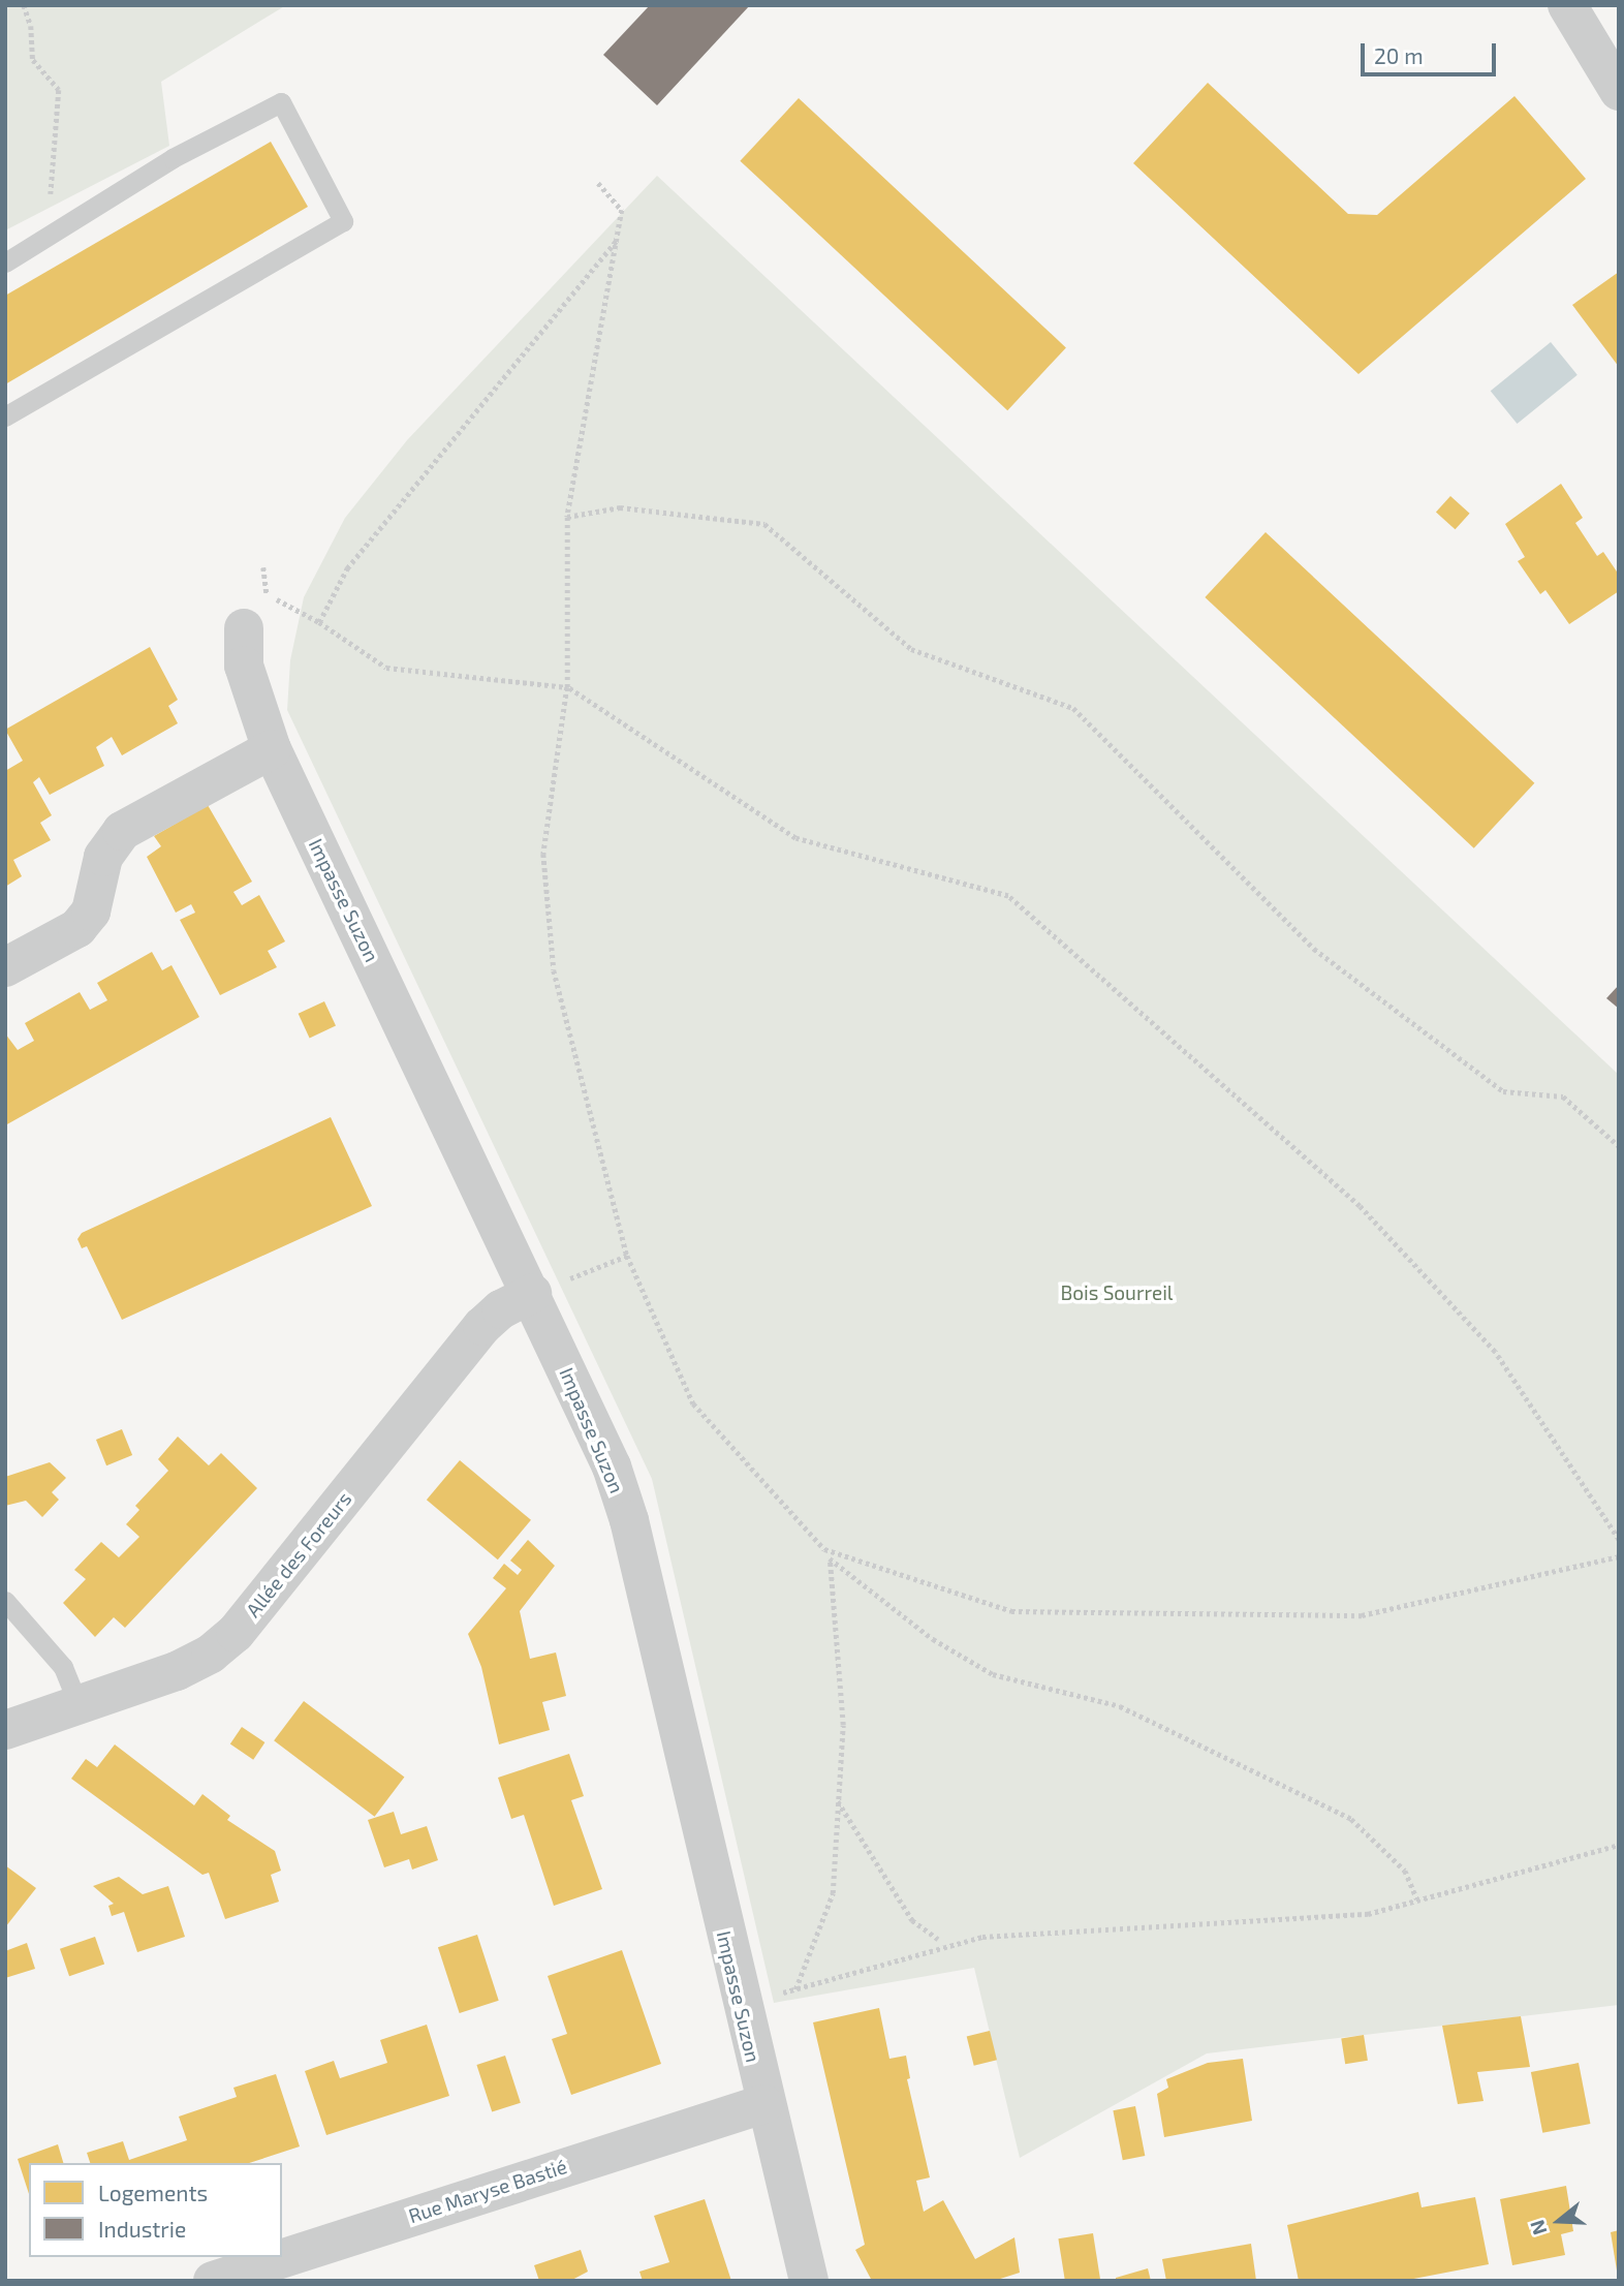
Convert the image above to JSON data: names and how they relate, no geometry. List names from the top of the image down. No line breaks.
{"streets":{"street":["Impasse Suzon","Allée des Foreurs","Rue Maryse Bastié"]},"crossings":[["Impasse Suzon","Allée des Foreurs"],["Impasse Suzon","Rue Maryse Bastié"]],"parks":["Bois Sourreil"],"legend":["Logements","Industrie"],"scale_bar":"20 m","north":"left"}
